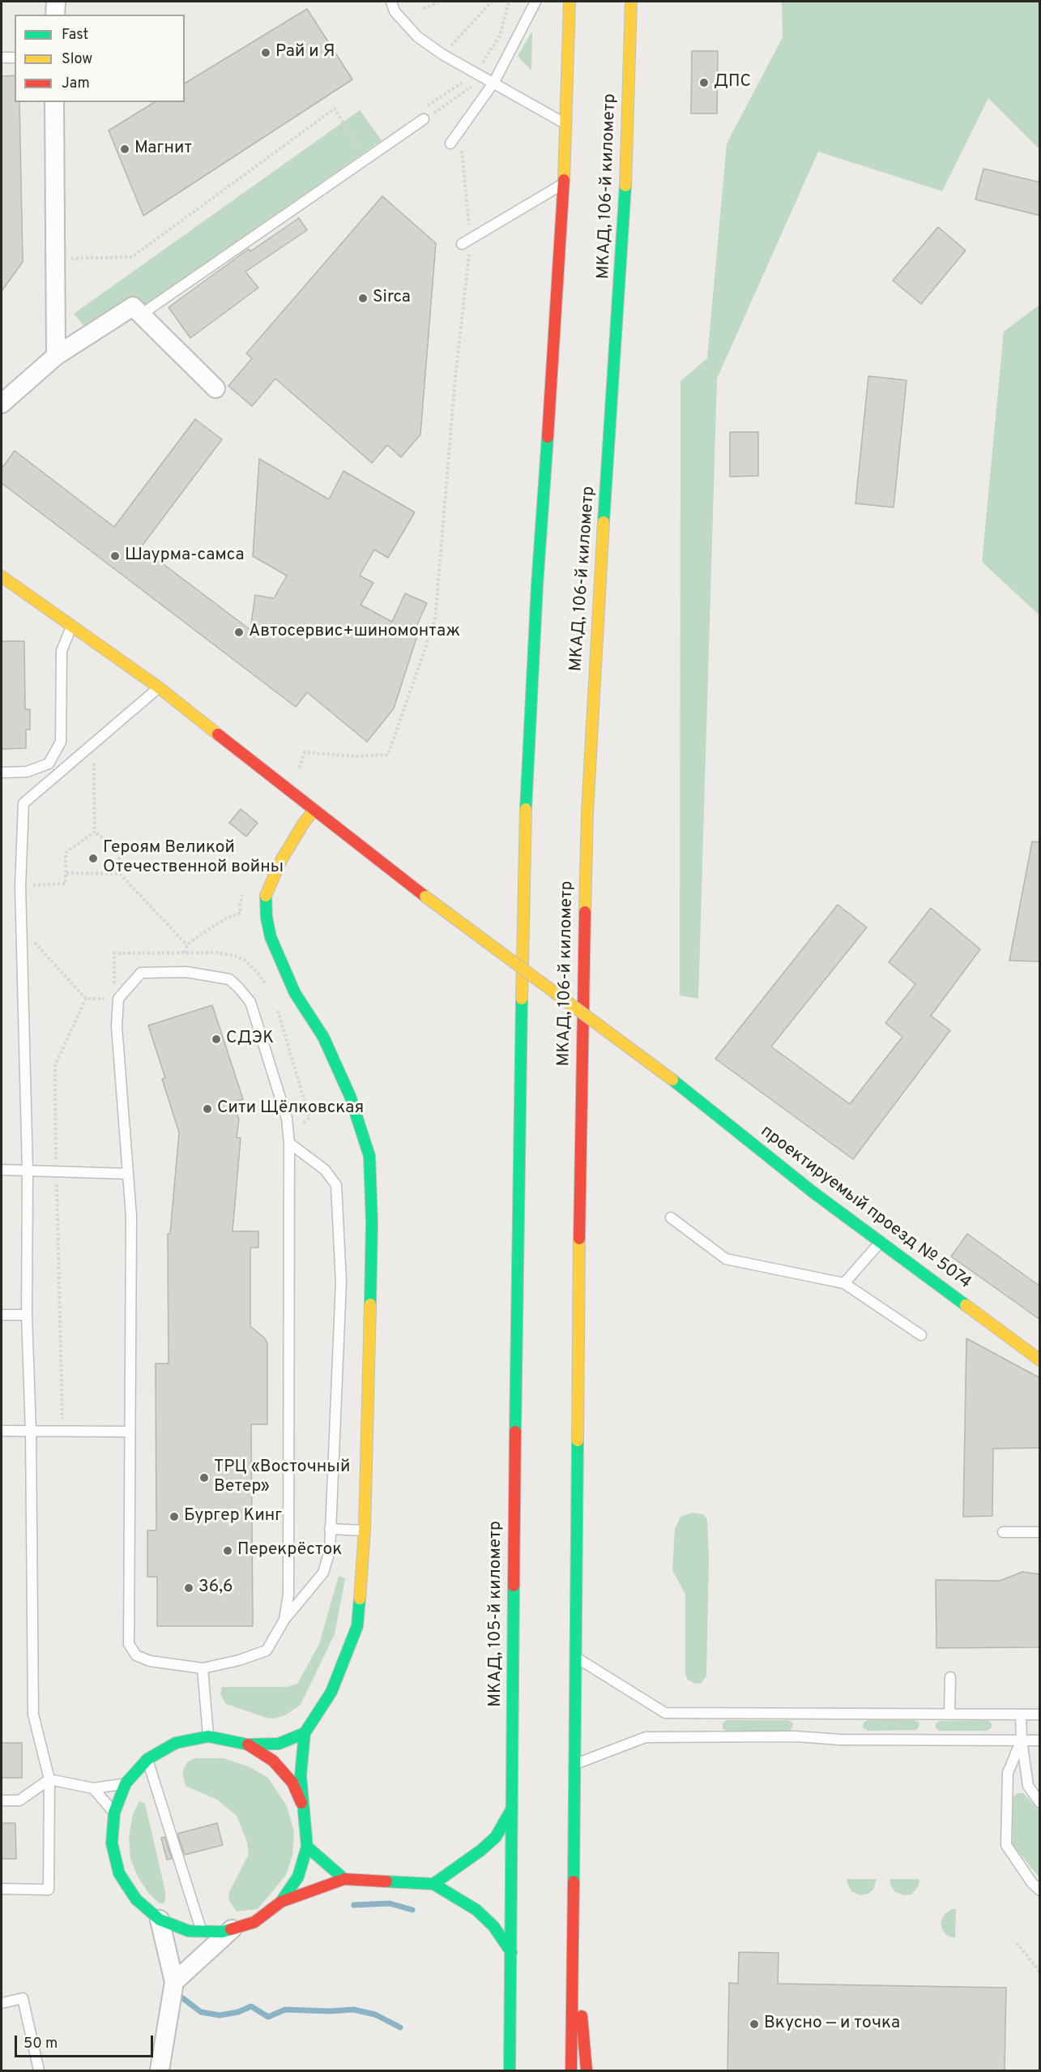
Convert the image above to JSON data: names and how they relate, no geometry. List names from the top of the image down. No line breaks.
{"streets":{"main road":["МКАД, 106-й километр","проектируемый проезд № 5074","МКАД, 105-й километр"]},"places":["Рай и Я","ДПС","Магнит","Sirca","Шаурма-самса","Автосервис+шиномонтаж","Героям Великой Отечественной войны","СДЭК","Сити Щёлковская","ТРЦ «Восточный Ветер»","Бургер Кинг","Перекрёсток","36,6","Вкусно — и точка"],"legend":["Fast","Slow","Jam"],"scale_bar":"50 m"}
